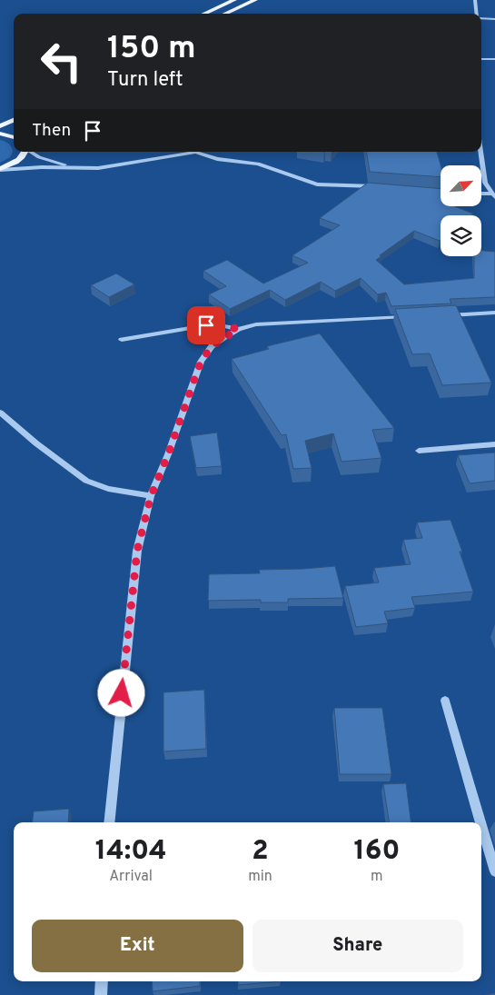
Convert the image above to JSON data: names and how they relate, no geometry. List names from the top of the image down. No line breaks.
{"north":"top right","page":{"turn":["150 m","Turn left"],"then":"Then","eta":["14:04","Arrival","2","min","160","m"],"buttons":["Exit","Share"]}}
